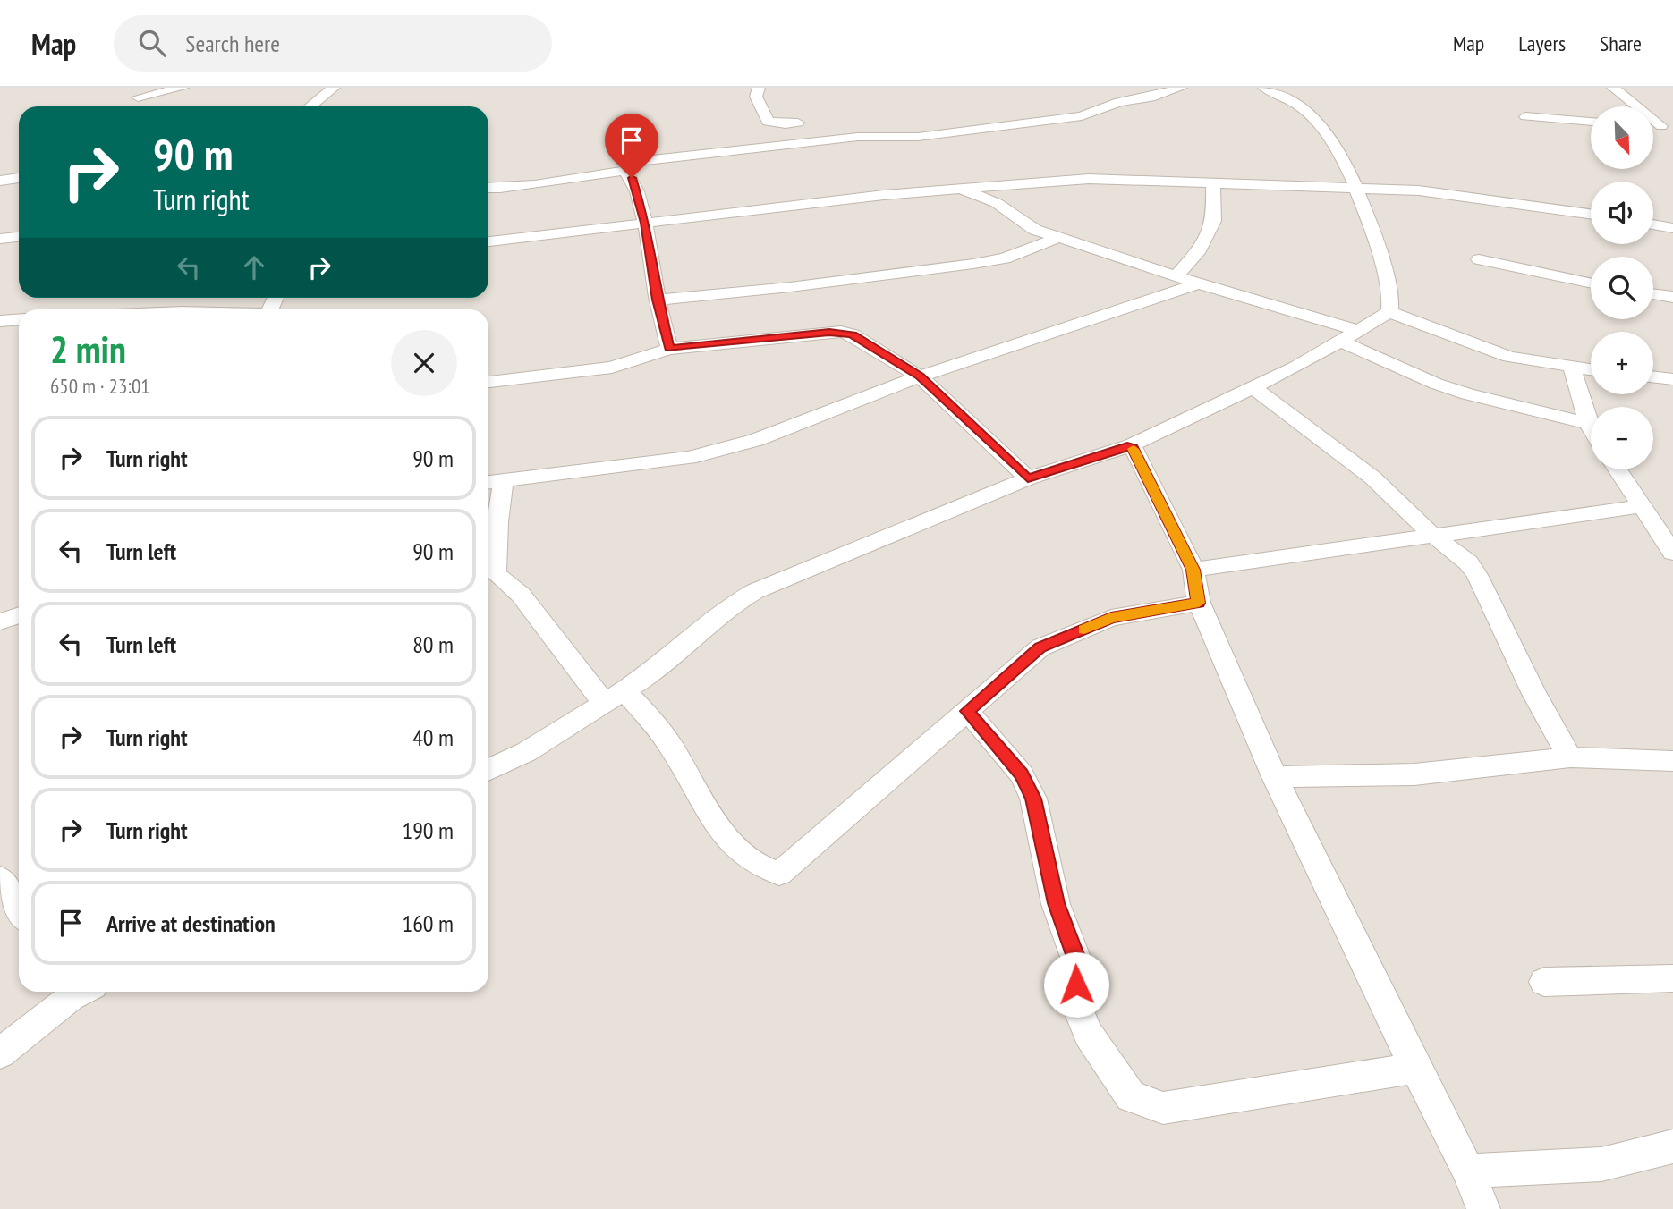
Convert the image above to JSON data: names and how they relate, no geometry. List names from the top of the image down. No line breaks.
{"north":"bottom right","page":{"header":"Map","search":"Search here","nav":["Map","Layers","Share"],"map_buttons":["+","−"],"turn":["90 m","Turn right"],"heading":["2 min","650 m · 23:01"],"list":[{"name":"Turn right","value":"90 m"},{"name":"Turn left","value":"90 m"},{"name":"Turn left","value":"80 m"},{"name":"Turn right","value":"40 m"},{"name":"Turn right","value":"190 m"},{"name":"Arrive at destination","value":"160 m"}]}}
